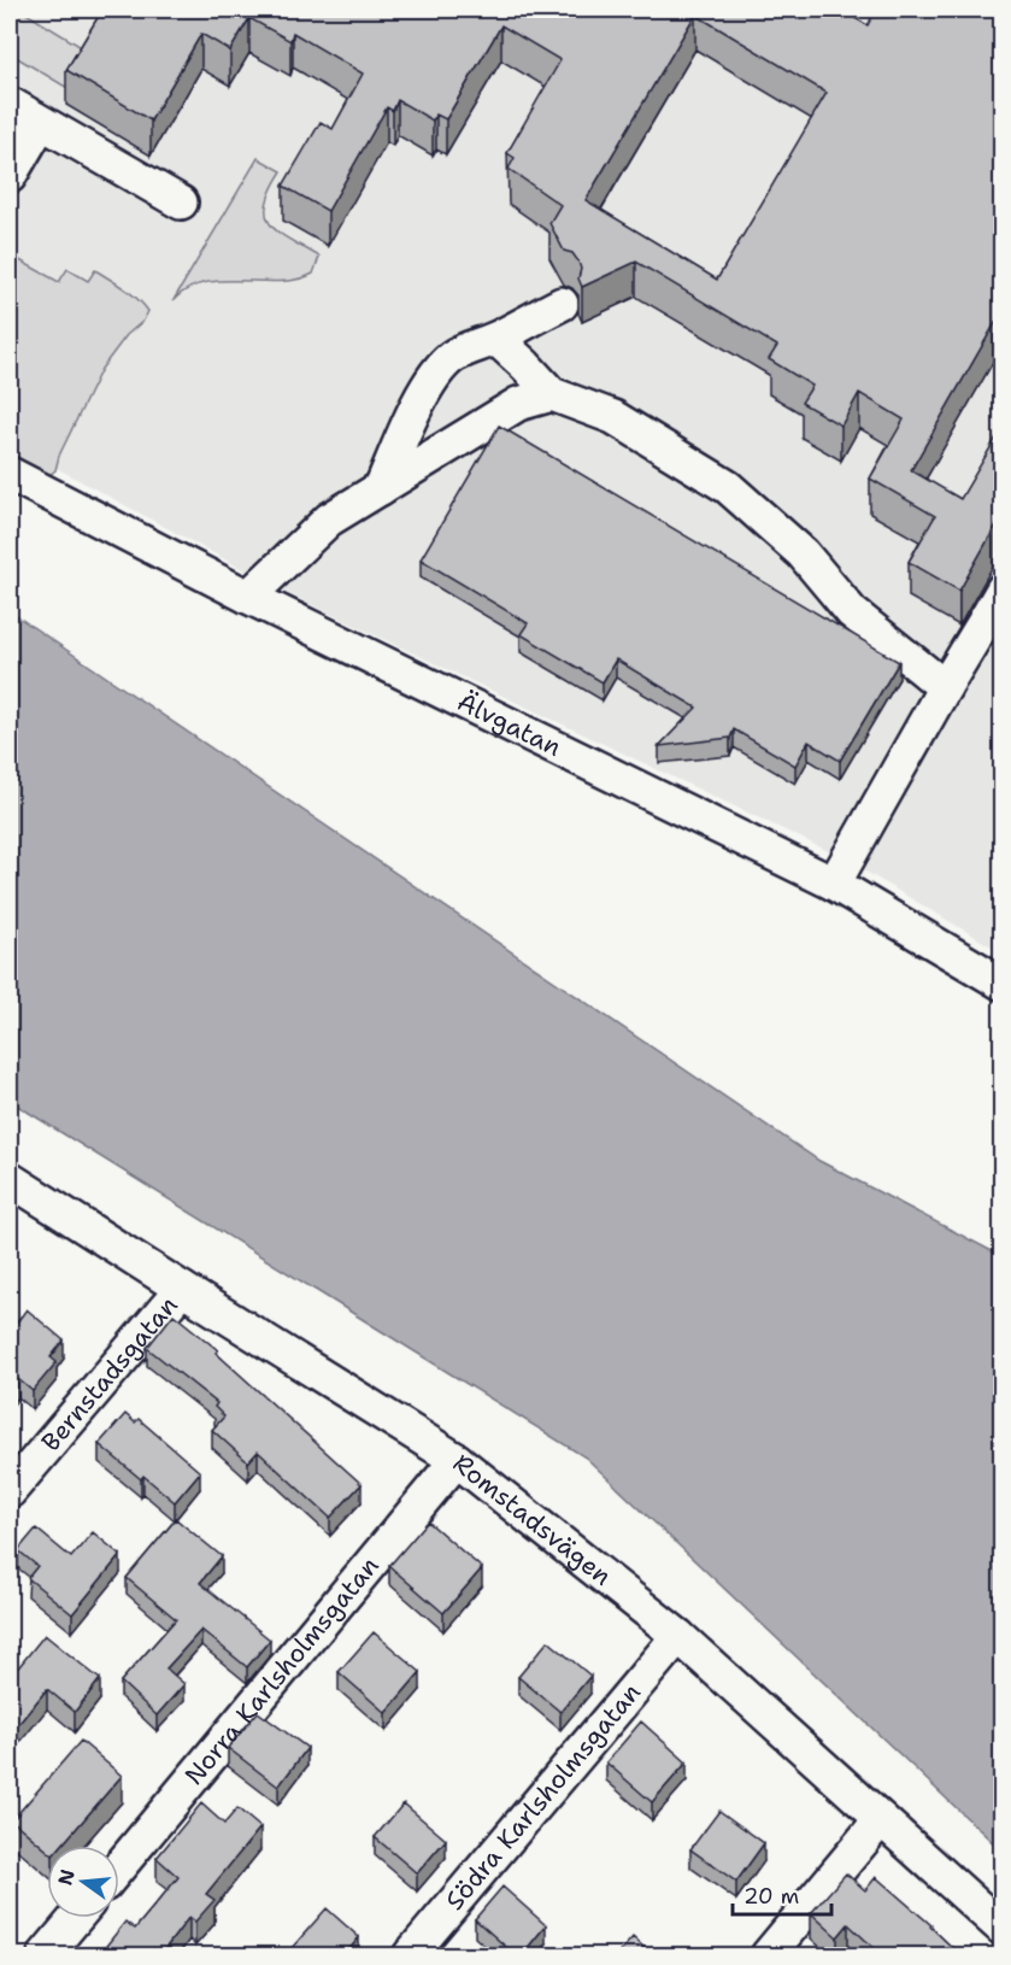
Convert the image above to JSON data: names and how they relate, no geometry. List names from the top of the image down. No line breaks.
{"streets":{"street":["Älvgatan","Bernstadsgatan","Romstadsvägen","Norra Karlsholmsgatan","Södra Karlsholmsgatan"]},"crossings":[["Bernstadsgatan","Romstadsvägen"],["Romstadsvägen","Norra Karlsholmsgatan"],["Romstadsvägen","Södra Karlsholmsgatan"]],"scale_bar":"20 m","north":"left"}
